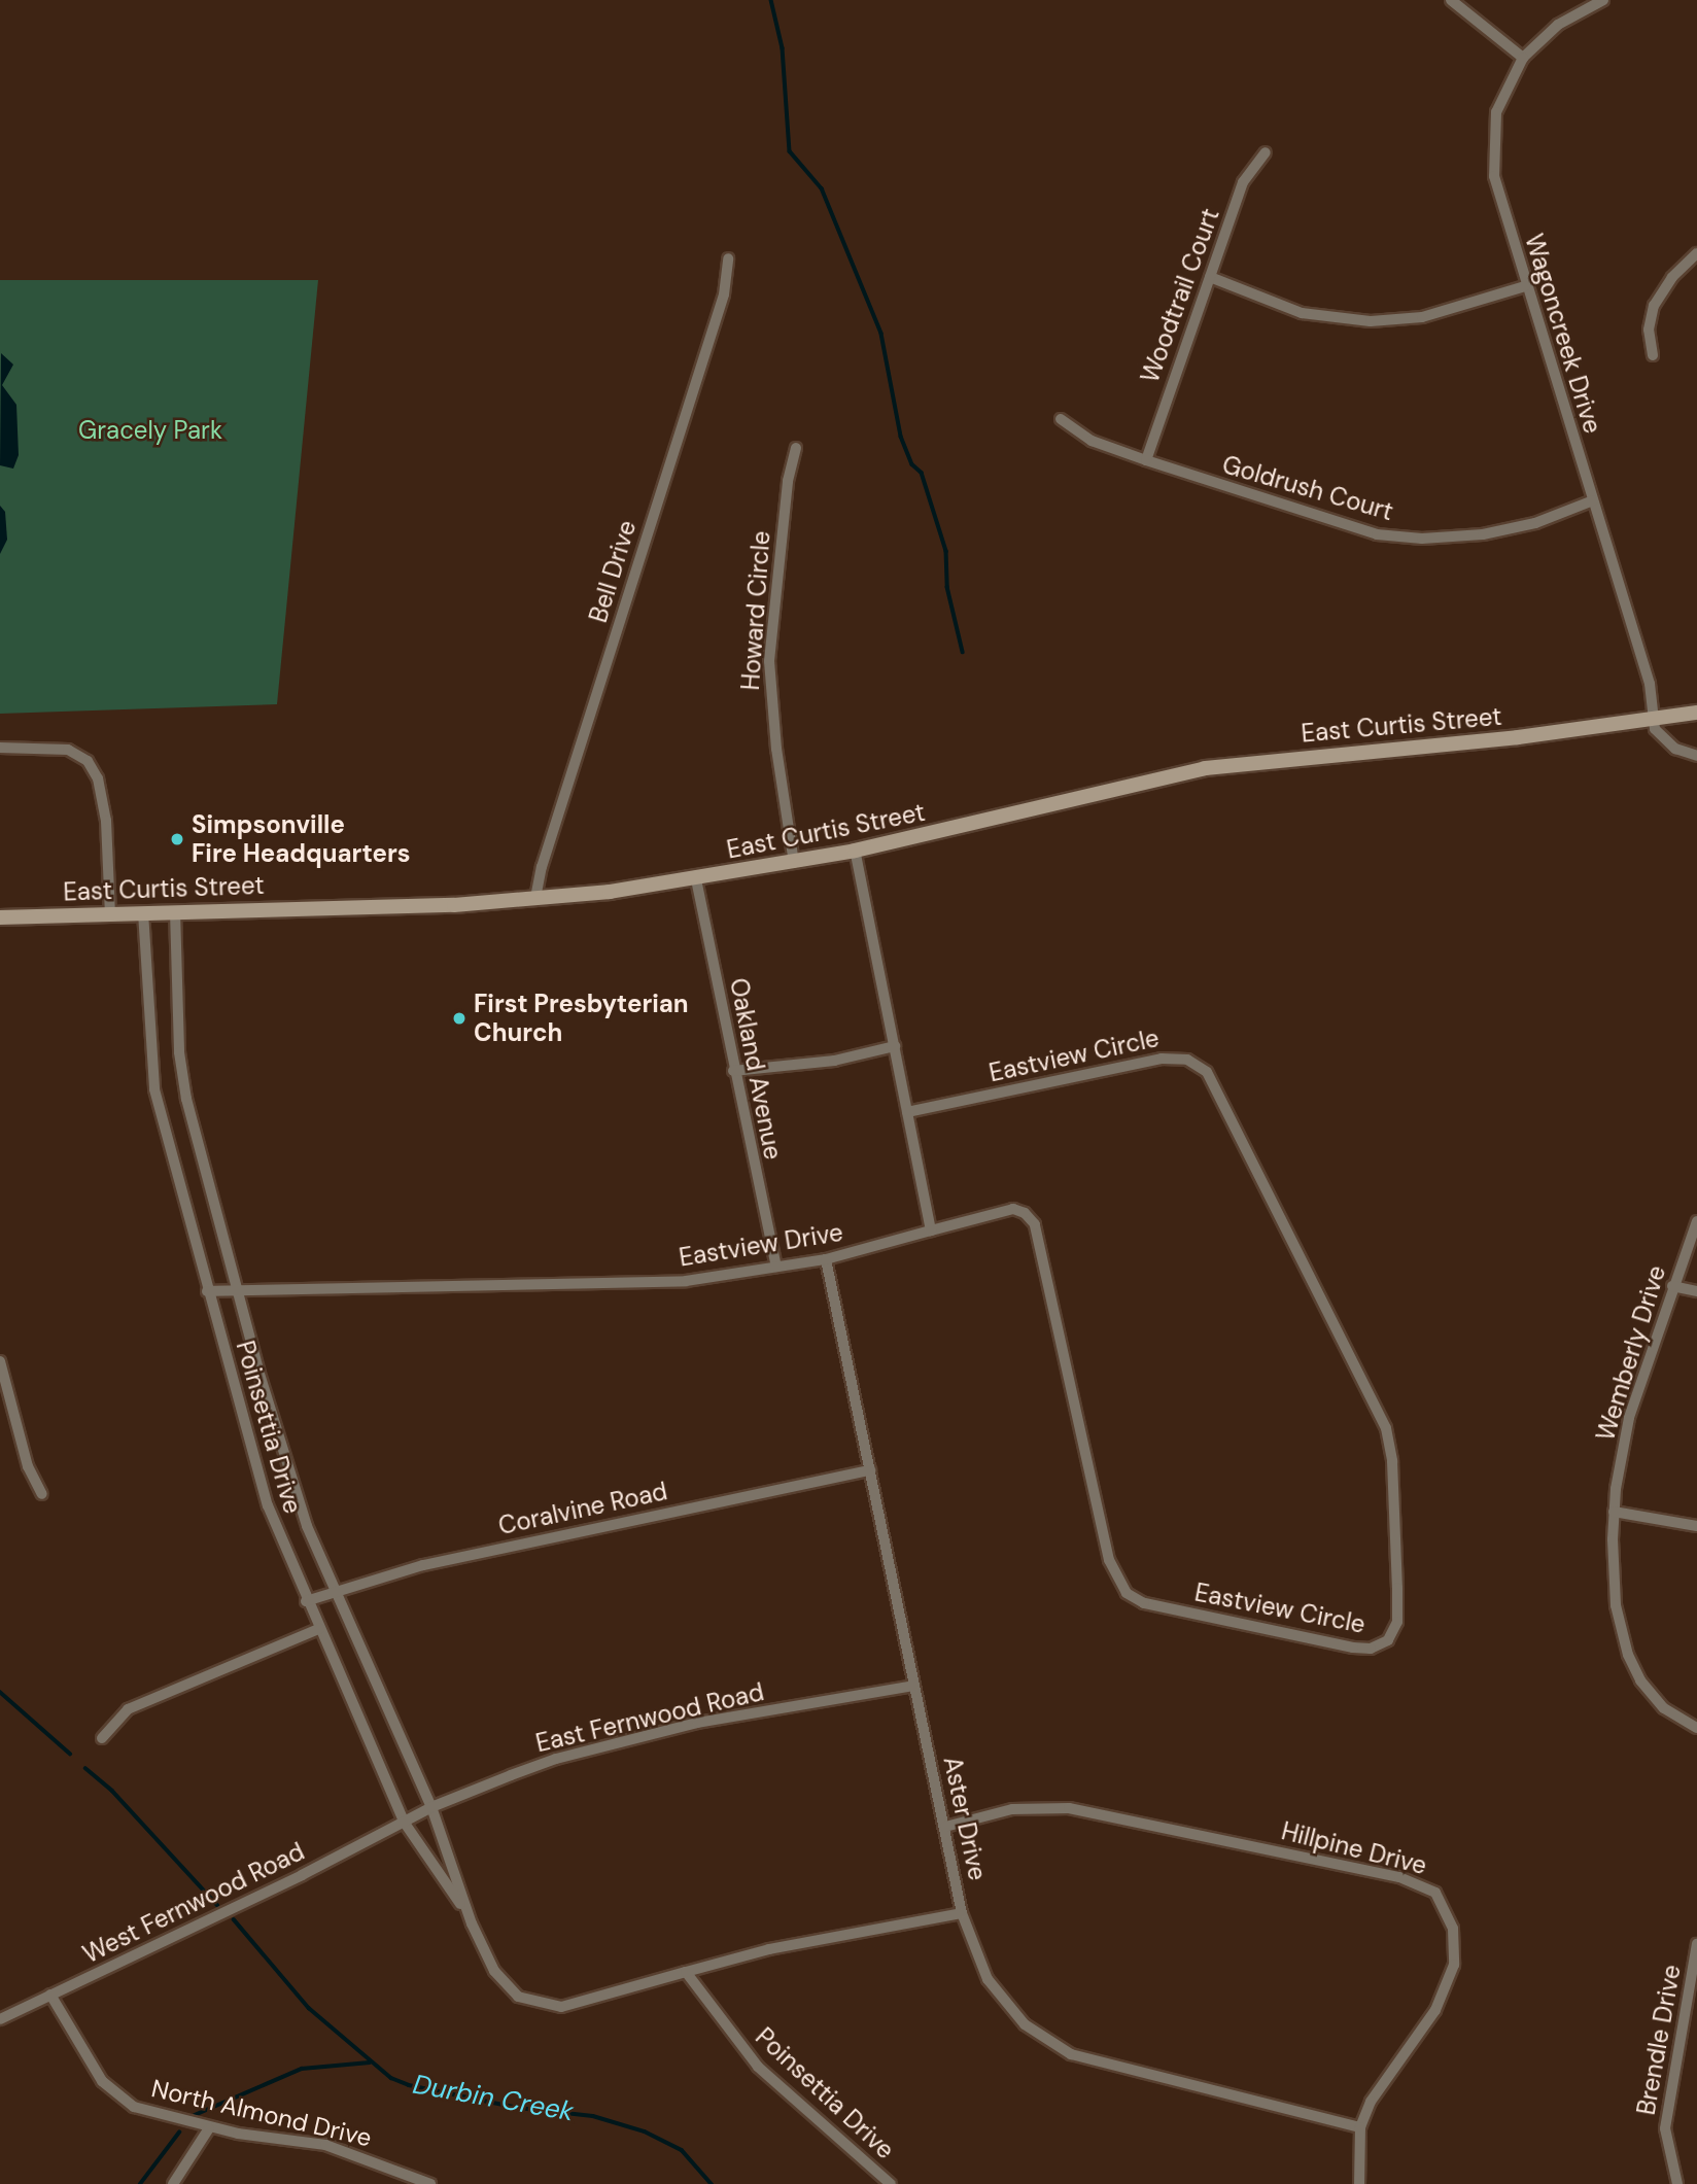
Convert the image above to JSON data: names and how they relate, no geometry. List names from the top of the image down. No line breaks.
{"streets":{"main road":["East Curtis Street"],"street":["Woodtrail Court","Wagoncreek Drive","Goldrush Court","Bell Drive","Howard Circle","Eastview Circle","Oakland Avenue","Eastview Drive","Wemberly Drive","Poinsettia Drive","Coralvine Road","East Fernwood Road","Aster Drive","Hillpine Drive","West Fernwood Road","Brendle Drive","North Almond Drive"]},"crossings":[["Woodtrail Court","Goldrush Court"],["Wagoncreek Drive","Goldrush Court"],["Wagoncreek Drive","East Curtis Street"],["Bell Drive","East Curtis Street"],["Howard Circle","East Curtis Street"],["East Curtis Street","Oakland Avenue"],["East Curtis Street","Poinsettia Drive"],["Eastview Circle","Eastview Drive"],["Oakland Avenue","Eastview Drive"],["Eastview Drive","Poinsettia Drive"],["Eastview Drive","Aster Drive"],["Poinsettia Drive","Coralvine Road"],["Poinsettia Drive","East Fernwood Road"],["Poinsettia Drive","West Fernwood Road"],["Coralvine Road","Aster Drive"],["East Fernwood Road","Aster Drive"],["East Fernwood Road","West Fernwood Road"],["Aster Drive","Hillpine Drive"],["West Fernwood Road","North Almond Drive"]],"water":["Durbin Creek"],"parks":["Gracely Park"],"places":["Simpsonville Fire Headquarters","First Presbyterian Church"]}
